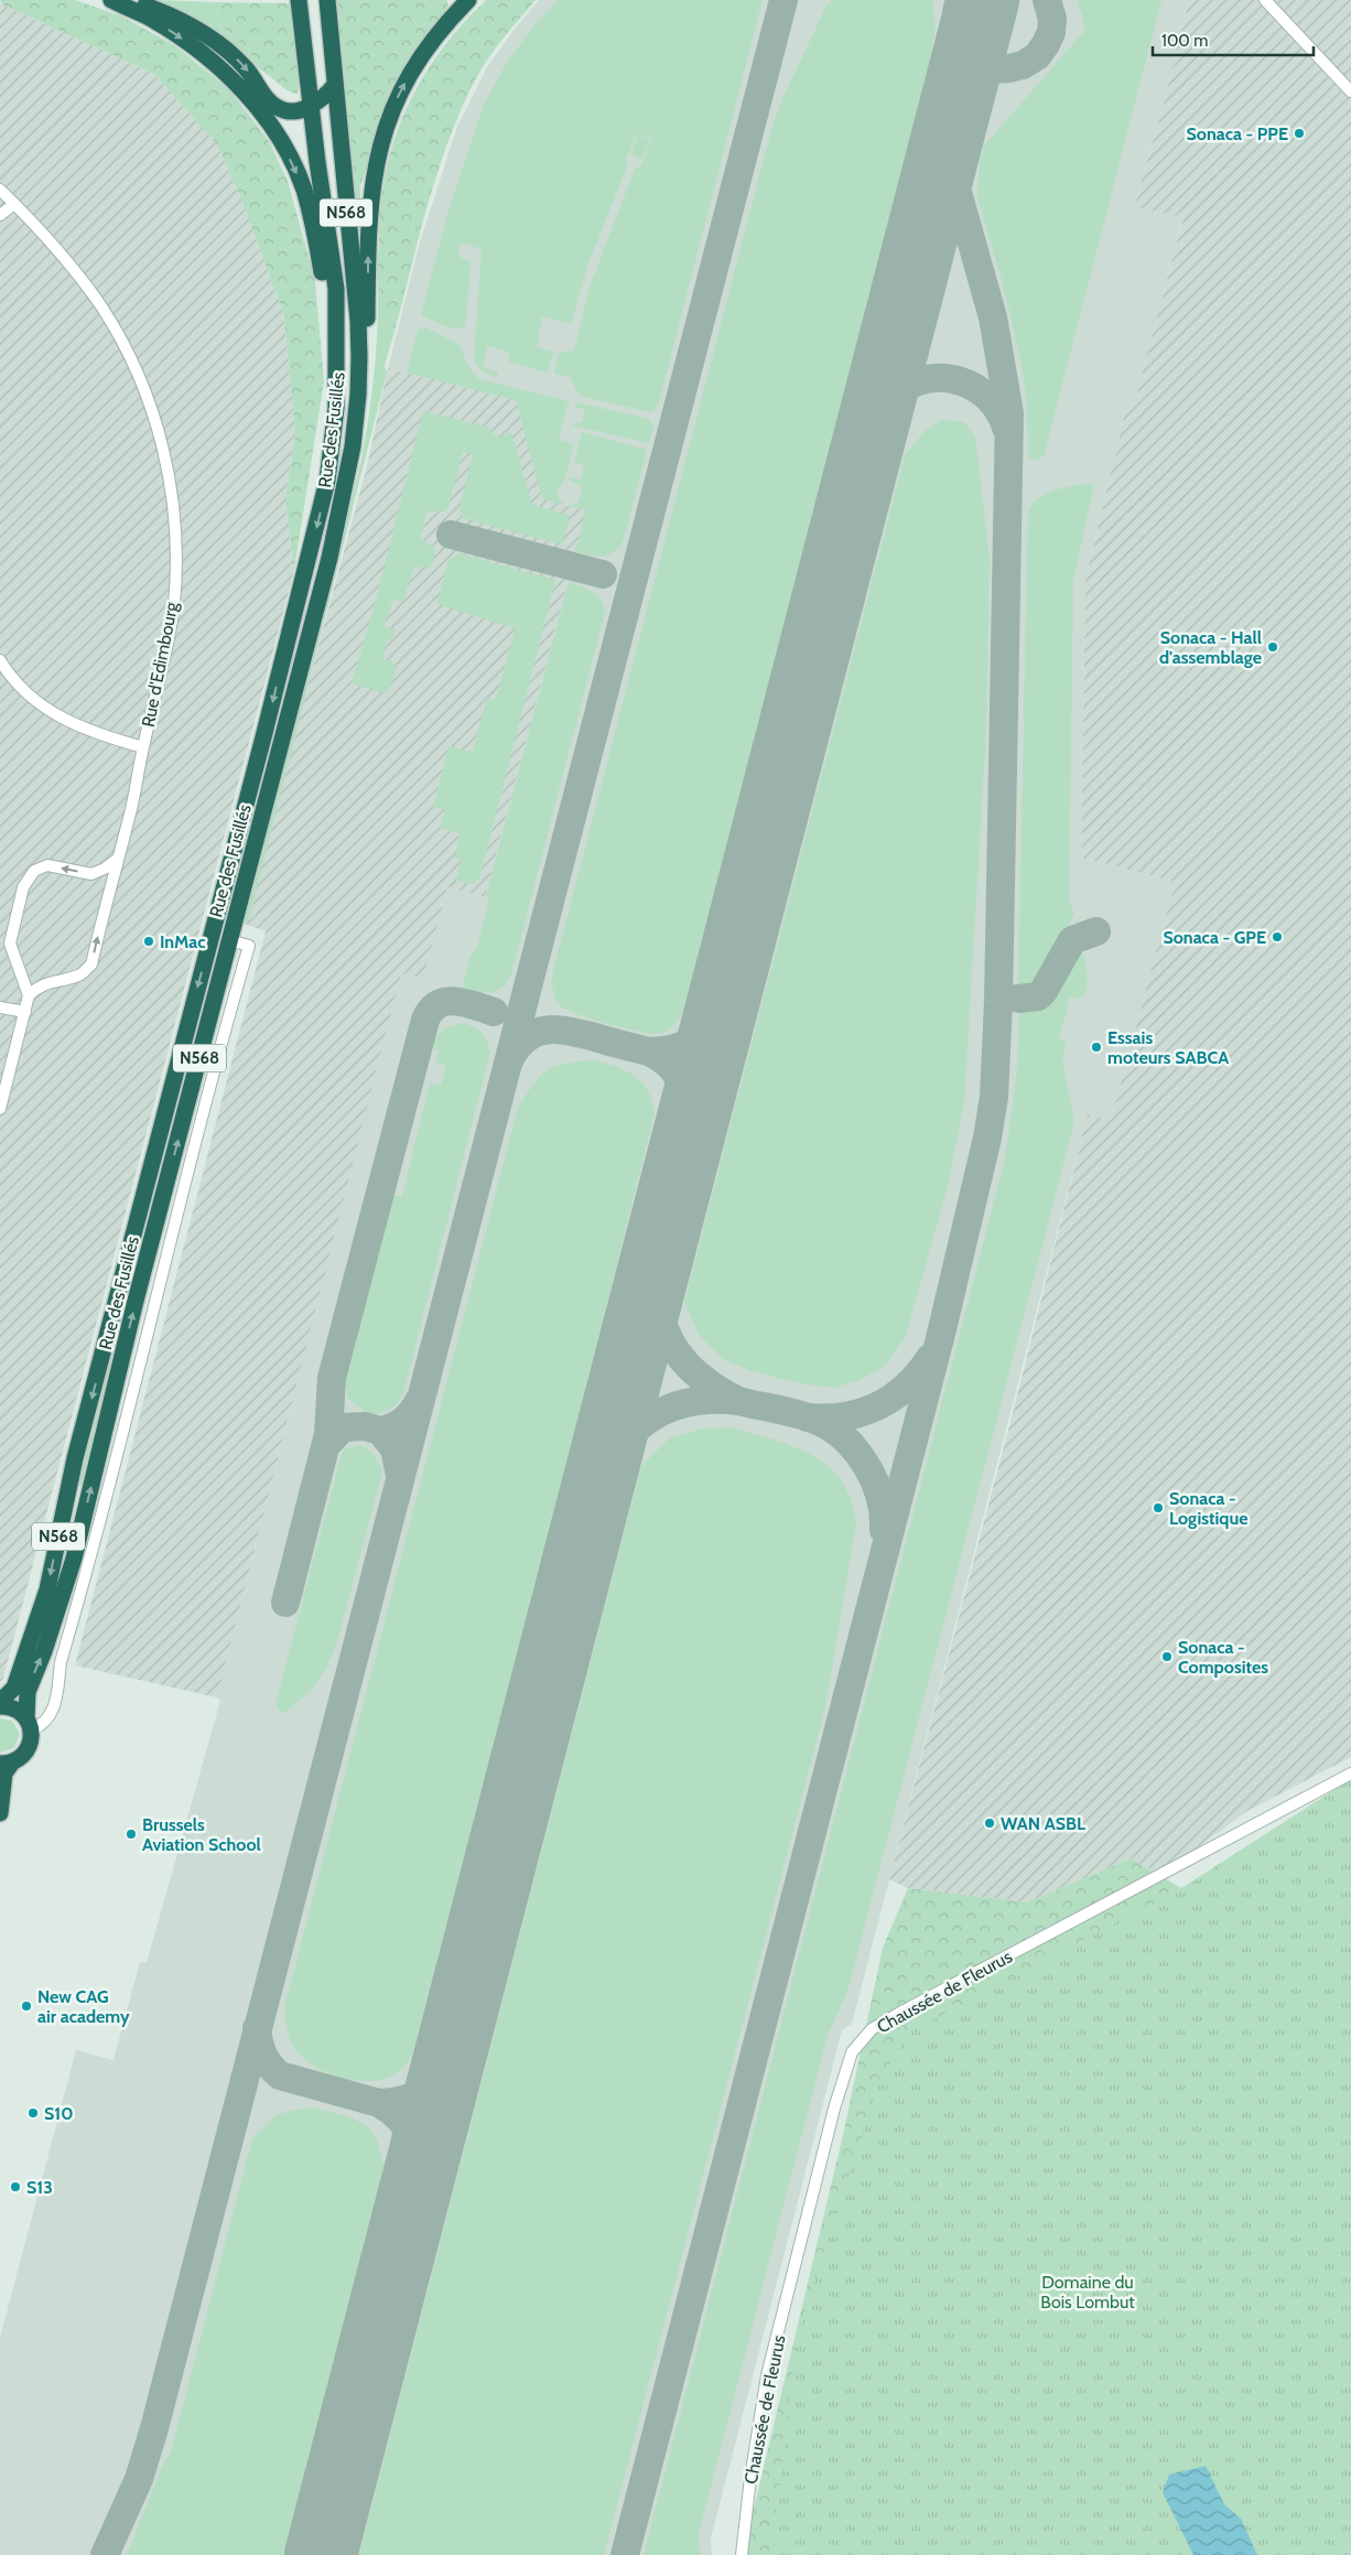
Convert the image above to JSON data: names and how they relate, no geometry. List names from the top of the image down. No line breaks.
{"streets":{"highway":["N568","Rue des Fusillés"],"street":["Rue d'Edimbourg","Chaussée de Fleurus"]},"crossings":[["N568","Rue des Fusillés"]],"parks":["Domaine du Bois Lombut"],"places":["Sonaca - PPE","Sonaca - Hall d'assemblage","Sonaca - GPE","InMac","Essais moteurs SABCA","Sonaca - Logistique","Sonaca - Composites","WAN ASBL","Brussels Aviation School","New CAG air academy","S10","S13"],"scale_bar":"100 m"}
